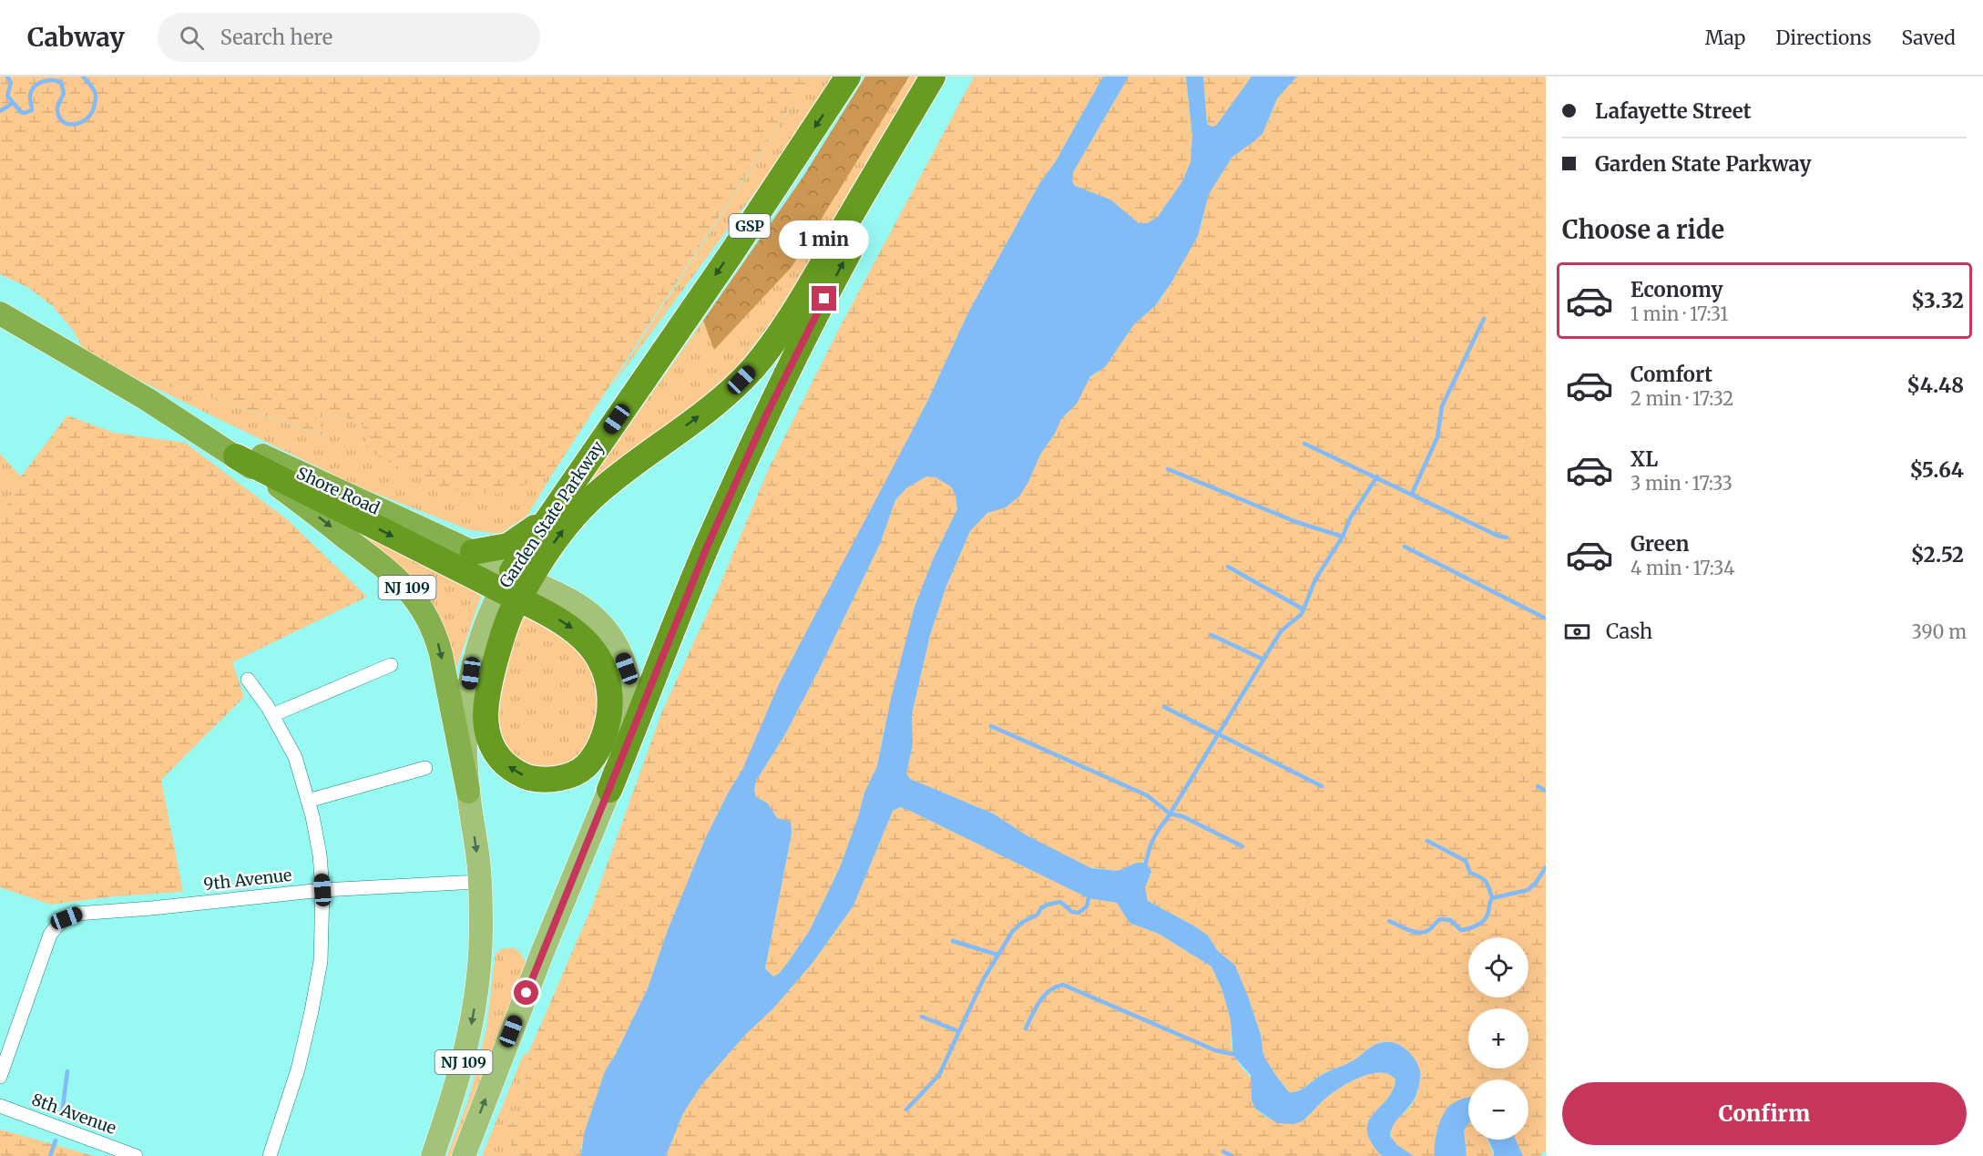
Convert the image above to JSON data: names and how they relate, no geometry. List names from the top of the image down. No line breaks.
{"streets":{"highway":["GSP","Shore Road","Garden State Parkway","NJ 109"],"street":["9th Avenue","8th Avenue"]},"crossings":[["Shore Road","Garden State Parkway"],["Shore Road","NJ 109"],["Garden State Parkway","NJ 109"],["NJ 109","9th Avenue"]],"page":{"header":"Cabway","search":"Search here","nav":["Map","Directions","Saved"],"banner":["Lafayette Street","Garden State Parkway"],"heading":"Choose a ride","bubble":"1 min","list":[{"name":"Economy","note":"1 min · 17:31","value":"$3.32"},{"name":"Comfort","note":"2 min · 17:32","value":"$4.48"},{"name":"XL","note":"3 min · 17:33","value":"$5.64"},{"name":"Green","note":"4 min · 17:34","value":"$2.52"}],"pay":["Cash","390 m"],"map_buttons":["+","−"],"buttons":"Confirm"}}
